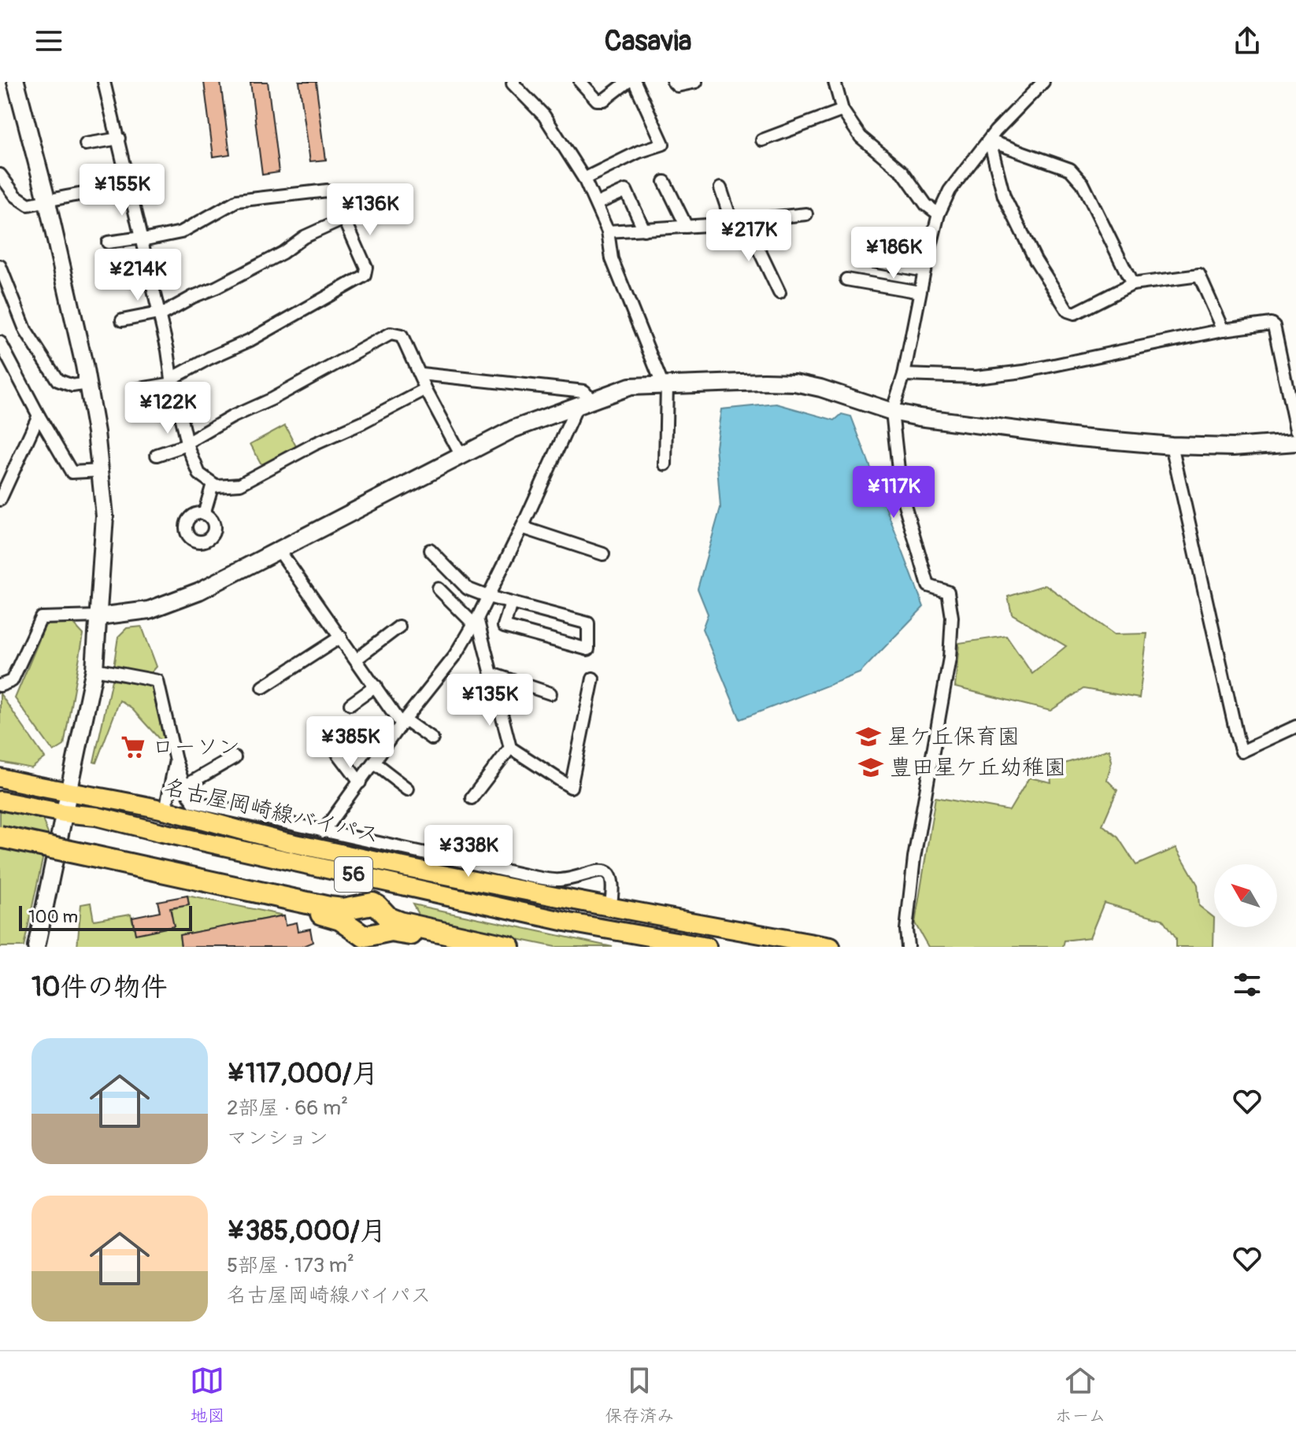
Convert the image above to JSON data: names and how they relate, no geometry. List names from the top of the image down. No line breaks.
{"streets":{"main road":["名古屋岡崎線バイパス","56"]},"places":{"school or university":["星ケ丘保育園","豊田星ケ丘幼稚園"],"supermarket":["ローソン"]},"scale_bar":"100 m","north":"top left","page":{"header":"Casavia","price":["¥155K","¥136K","¥217K","¥186K","¥214K","¥122K","¥117K","¥135K","¥385K","¥338K"],"scale":"100 m","heading":"10件の物件","list":[{"name":"¥117,000/月","note":"2部屋 · 66 m² · マンション"},{"name":"¥385,000/月","note":"5部屋 · 173 m² · 名古屋岡崎線バイパス"}],"tabs":["地図","保存済み","ホーム"]}}
